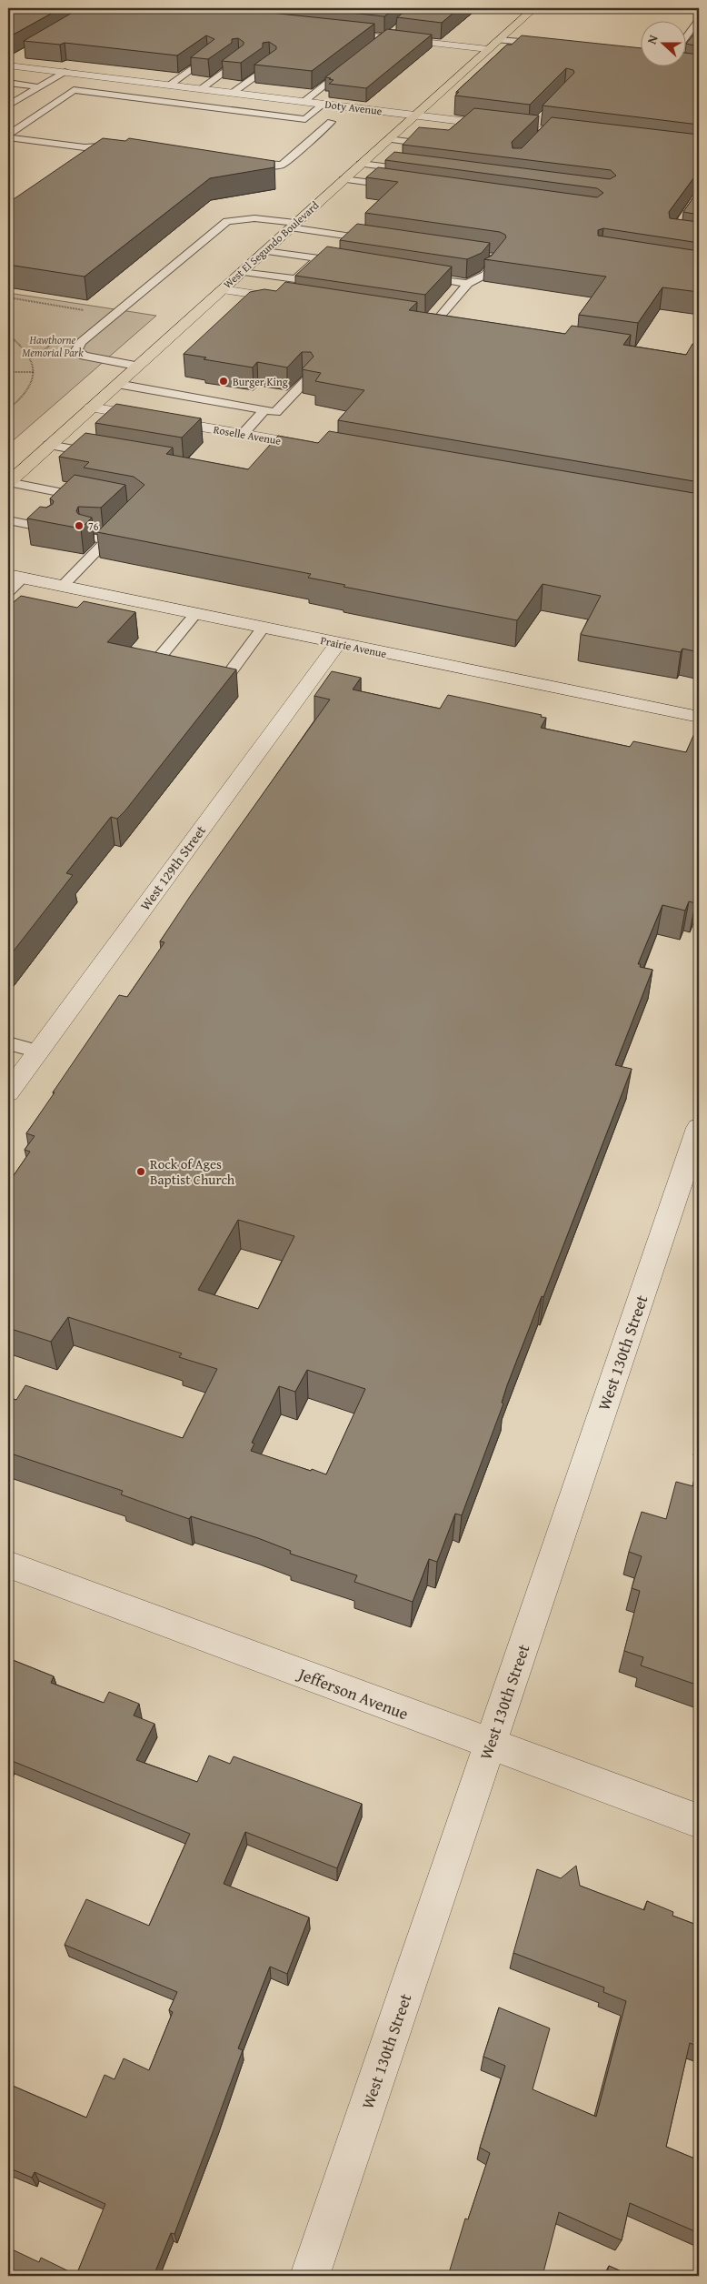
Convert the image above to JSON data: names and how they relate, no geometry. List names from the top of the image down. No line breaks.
{"streets":{"main road":["West El Segundo Boulevard"],"street":["Doty Avenue","Roselle Avenue","Prairie Avenue","West 129th Street","West 130th Street","Jefferson Avenue"]},"crossings":[["Doty Avenue","West El Segundo Boulevard"],["West El Segundo Boulevard","Roselle Avenue"],["Prairie Avenue","West 129th Street"],["West 130th Street","Jefferson Avenue"]],"parks":["Hawthorne Memorial Park"],"places":["Burger King","76","Rock of Ages Baptist Church"],"north":"left"}
